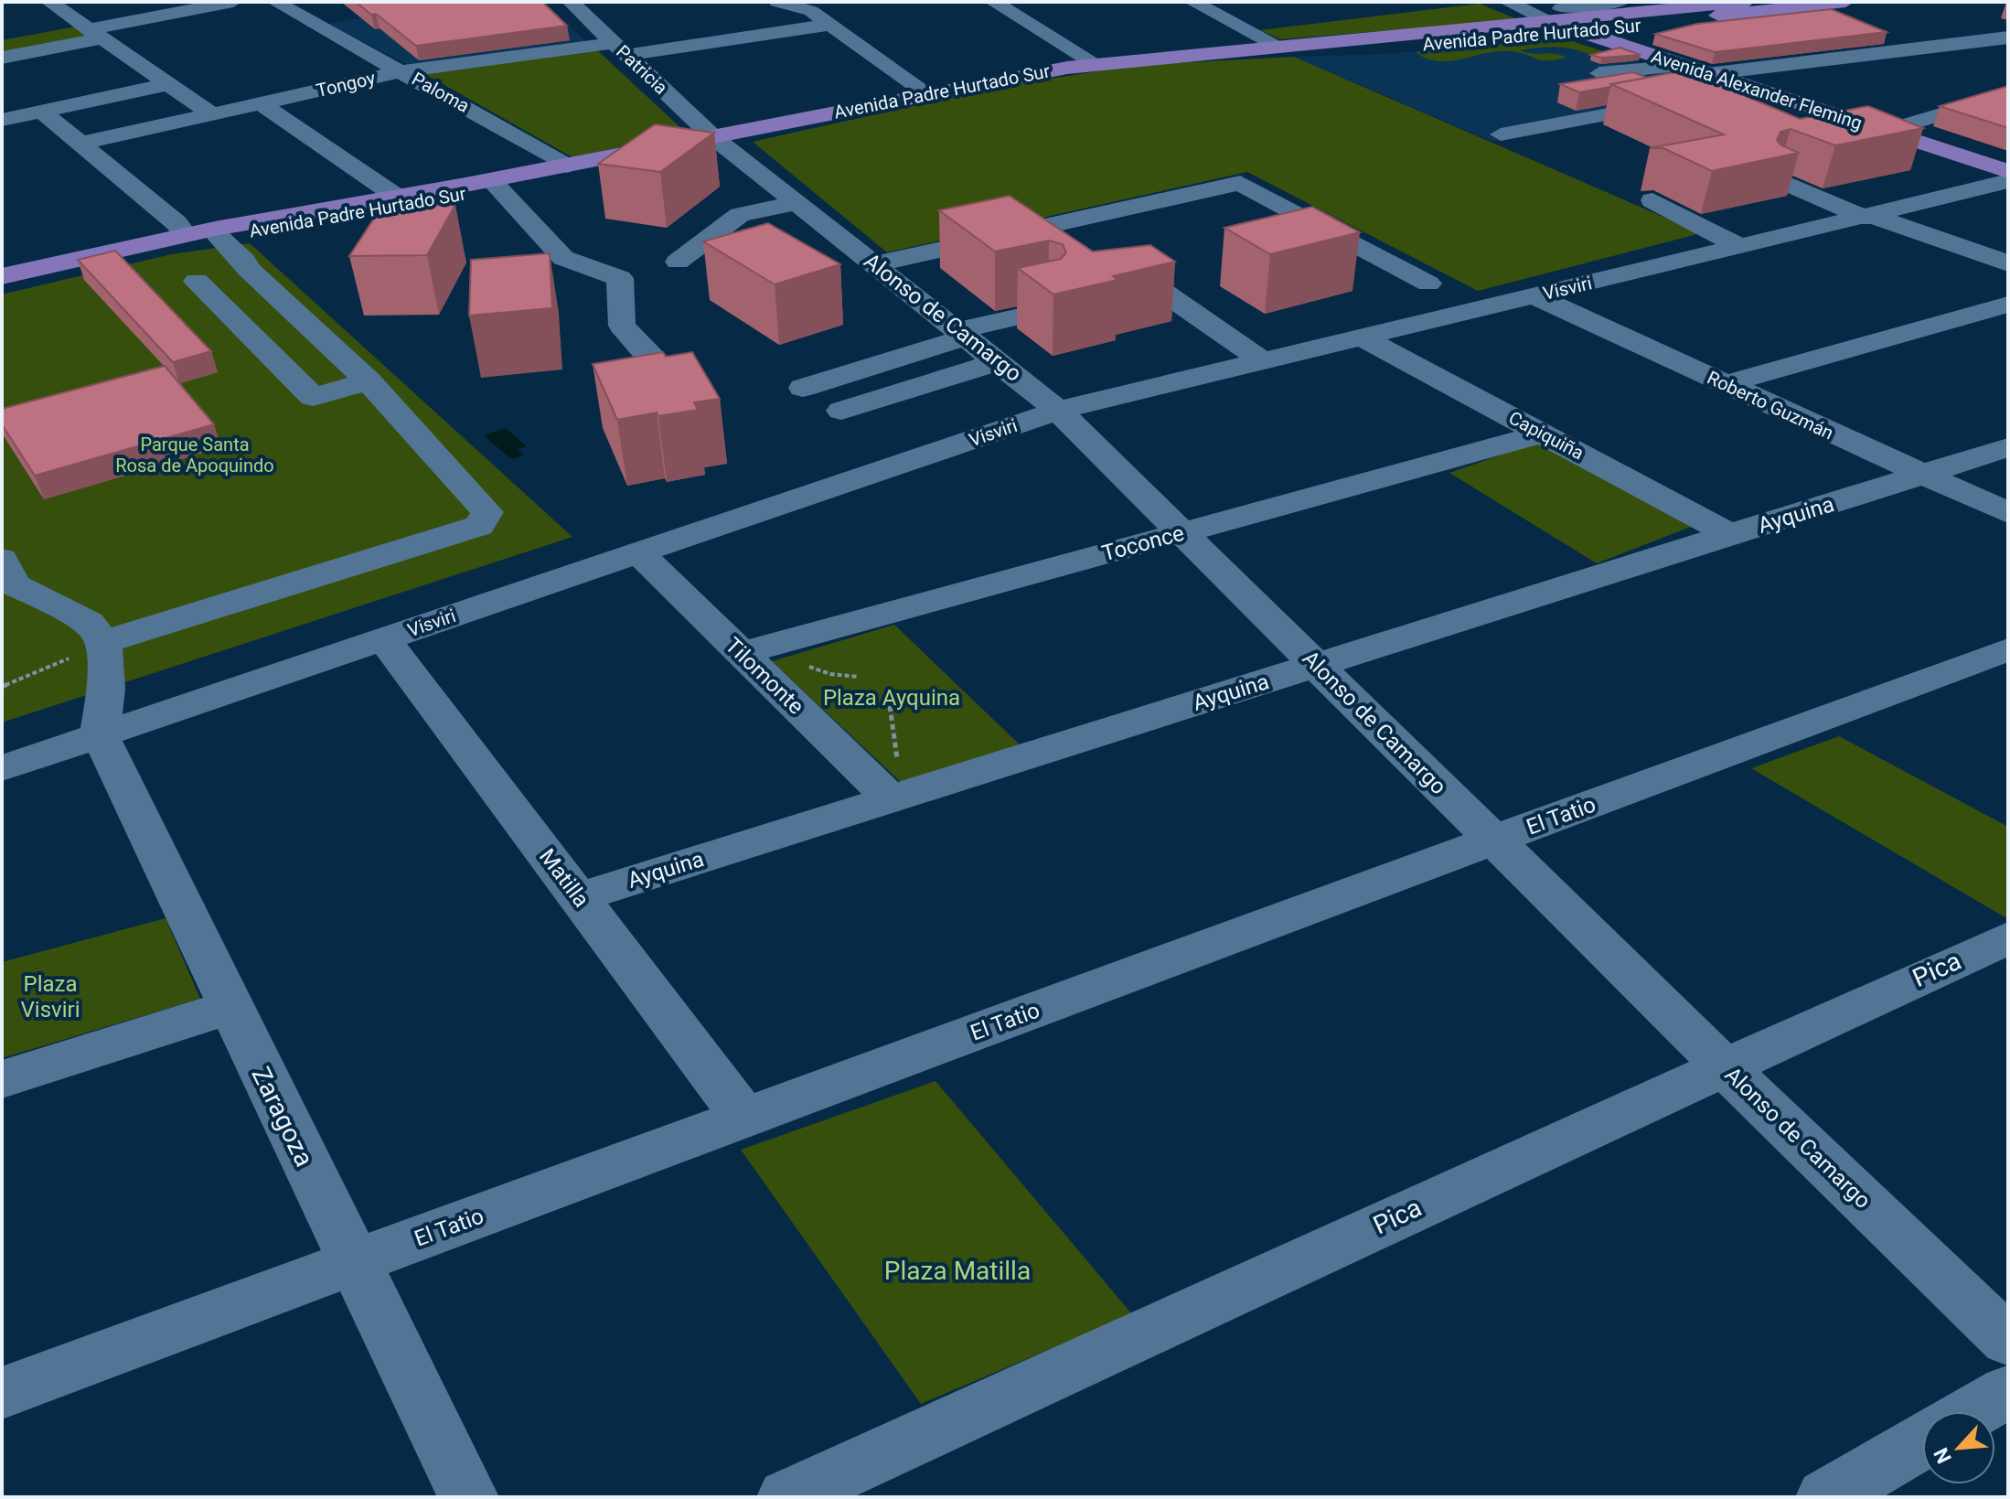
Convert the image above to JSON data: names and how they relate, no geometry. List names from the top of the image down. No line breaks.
{"streets":{"main road":["Avenida Padre Hurtado Sur","Avenida Alexander Fleming"],"street":["Patricia","Tongoy","Paloma","Visviri","Alonso de Camargo","Roberto Guzmán","Capiquiña","Ayquina","Toconce","Tilomonte","El Tatio","Matilla","Pica","Zaragoza"]},"crossings":[["Avenida Padre Hurtado Sur","Patricia"],["Avenida Padre Hurtado Sur","Avenida Alexander Fleming"],["Avenida Padre Hurtado Sur","Paloma"],["Avenida Padre Hurtado Sur","Alonso de Camargo"],["Patricia","Tongoy"],["Patricia","Alonso de Camargo"],["Tongoy","Paloma"],["Visviri","Alonso de Camargo"],["Visviri","Roberto Guzmán"],["Visviri","Capiquiña"],["Visviri","Tilomonte"],["Visviri","Matilla"],["Visviri","Zaragoza"],["Alonso de Camargo","Ayquina"],["Alonso de Camargo","Toconce"],["Alonso de Camargo","El Tatio"],["Alonso de Camargo","Pica"],["Roberto Guzmán","Ayquina"],["Capiquiña","Ayquina"],["Capiquiña","Toconce"],["Ayquina","Tilomonte"],["Ayquina","Matilla"],["Toconce","Tilomonte"],["El Tatio","Matilla"],["El Tatio","Zaragoza"]],"parks":["Parque Santa Rosa de Apoquindo","Plaza Ayquina","Plaza Visviri","Plaza Matilla"],"north":"bottom left"}
